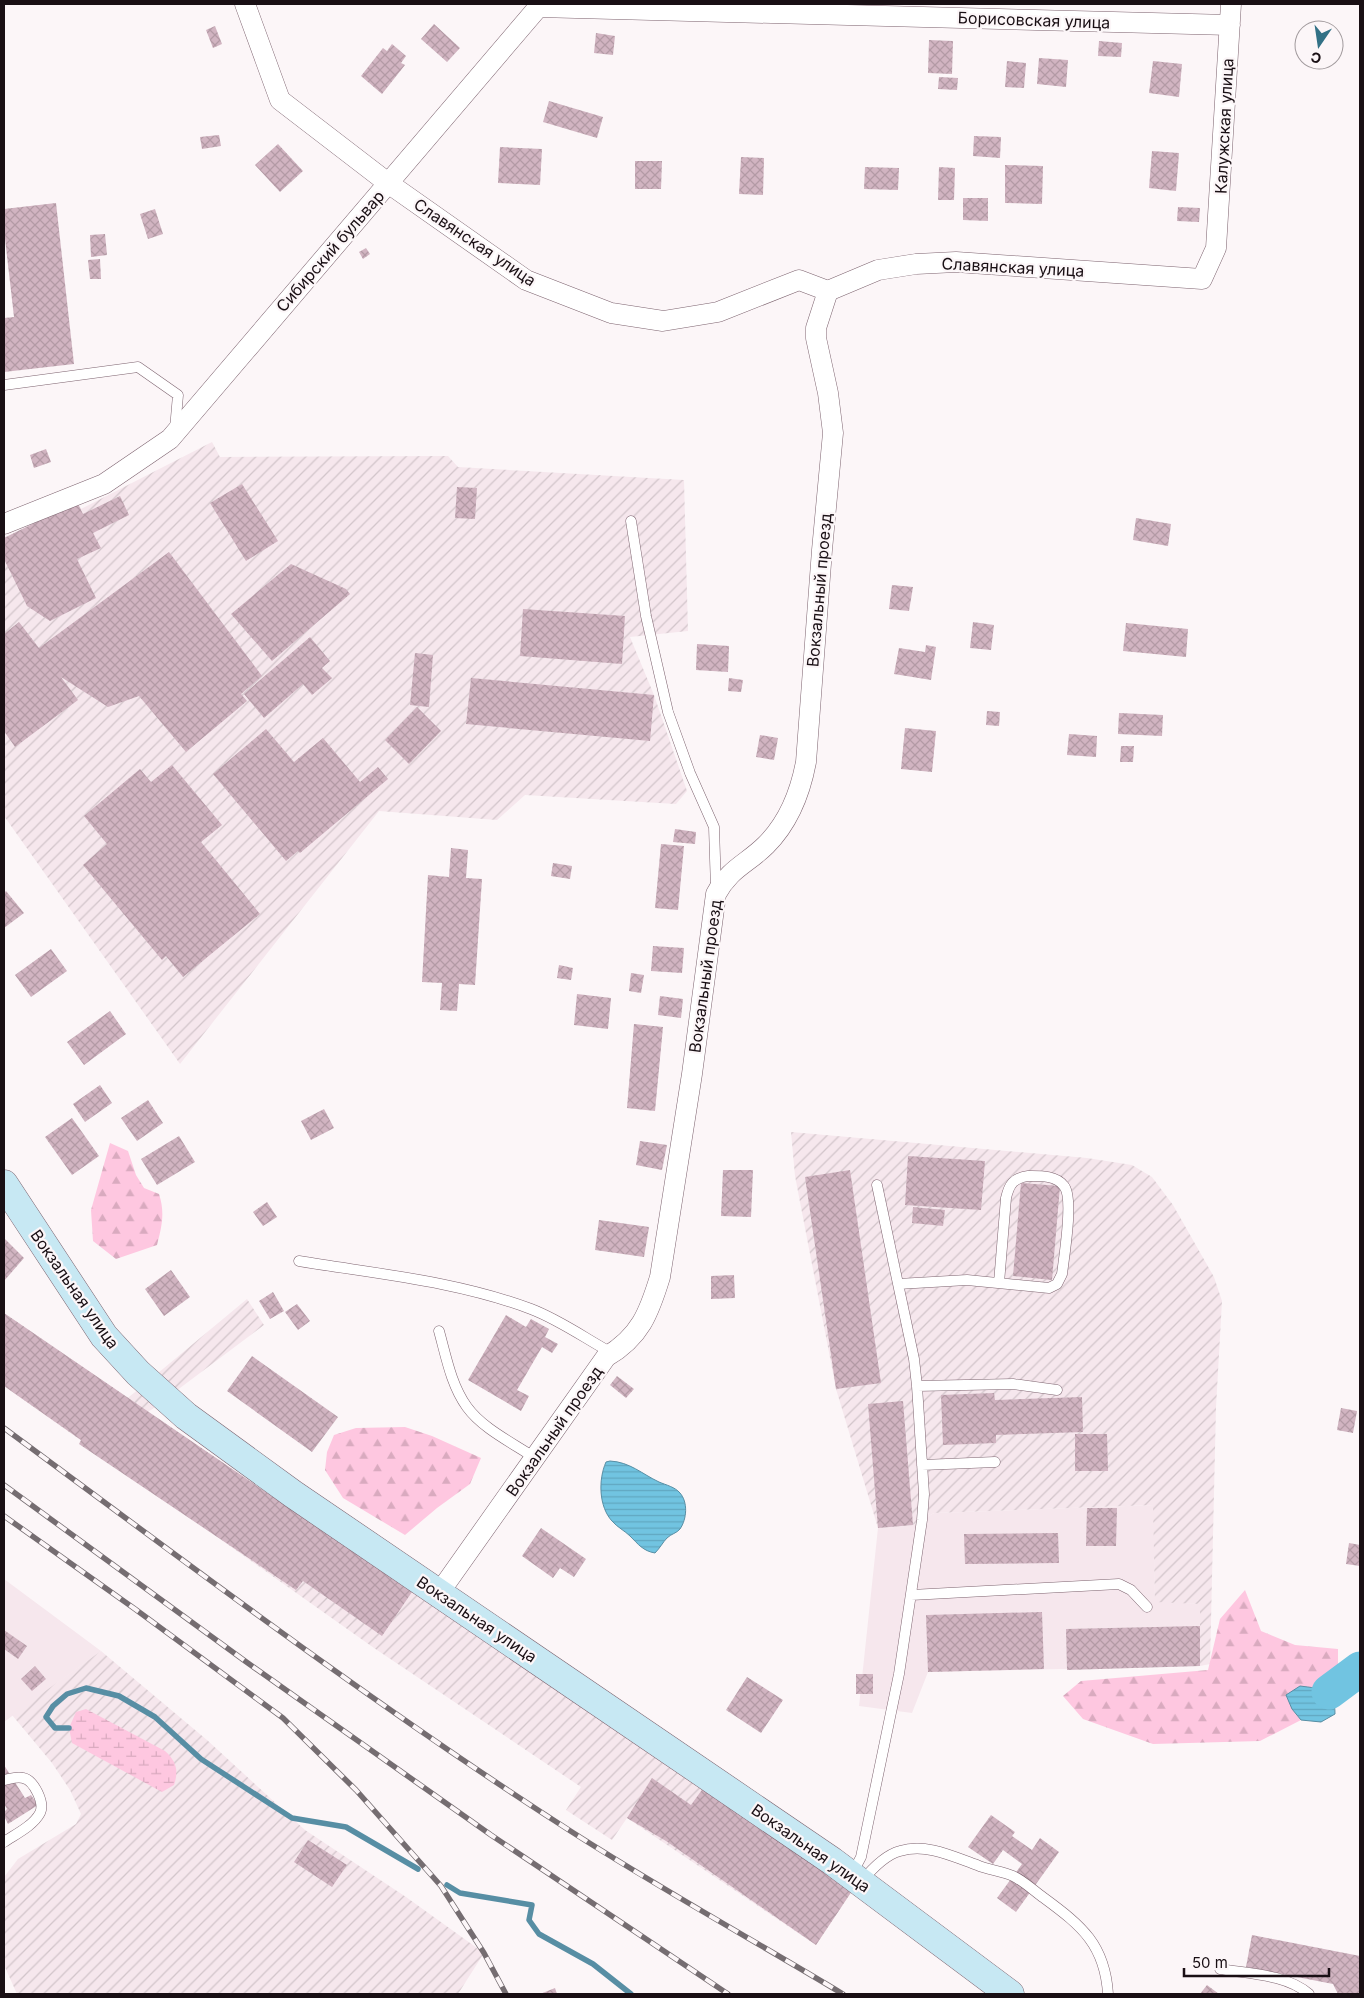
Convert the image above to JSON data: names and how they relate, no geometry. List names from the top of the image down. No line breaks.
{"streets":{"main road":["Вокзальная улица"],"street":["Борисовская улица","Калужская улица","Славянская улица","Сибирский бульвар","Вокзальный проезд"]},"crossings":[["Борисовская улица","Калужская улица"],["Борисовская улица","Сибирский бульвар"],["Калужская улица","Славянская улица"],["Славянская улица","Сибирский бульвар"],["Славянская улица","Вокзальный проезд"],["Вокзальный проезд","Вокзальная улица"]],"scale_bar":"50 m","north":"bottom"}
